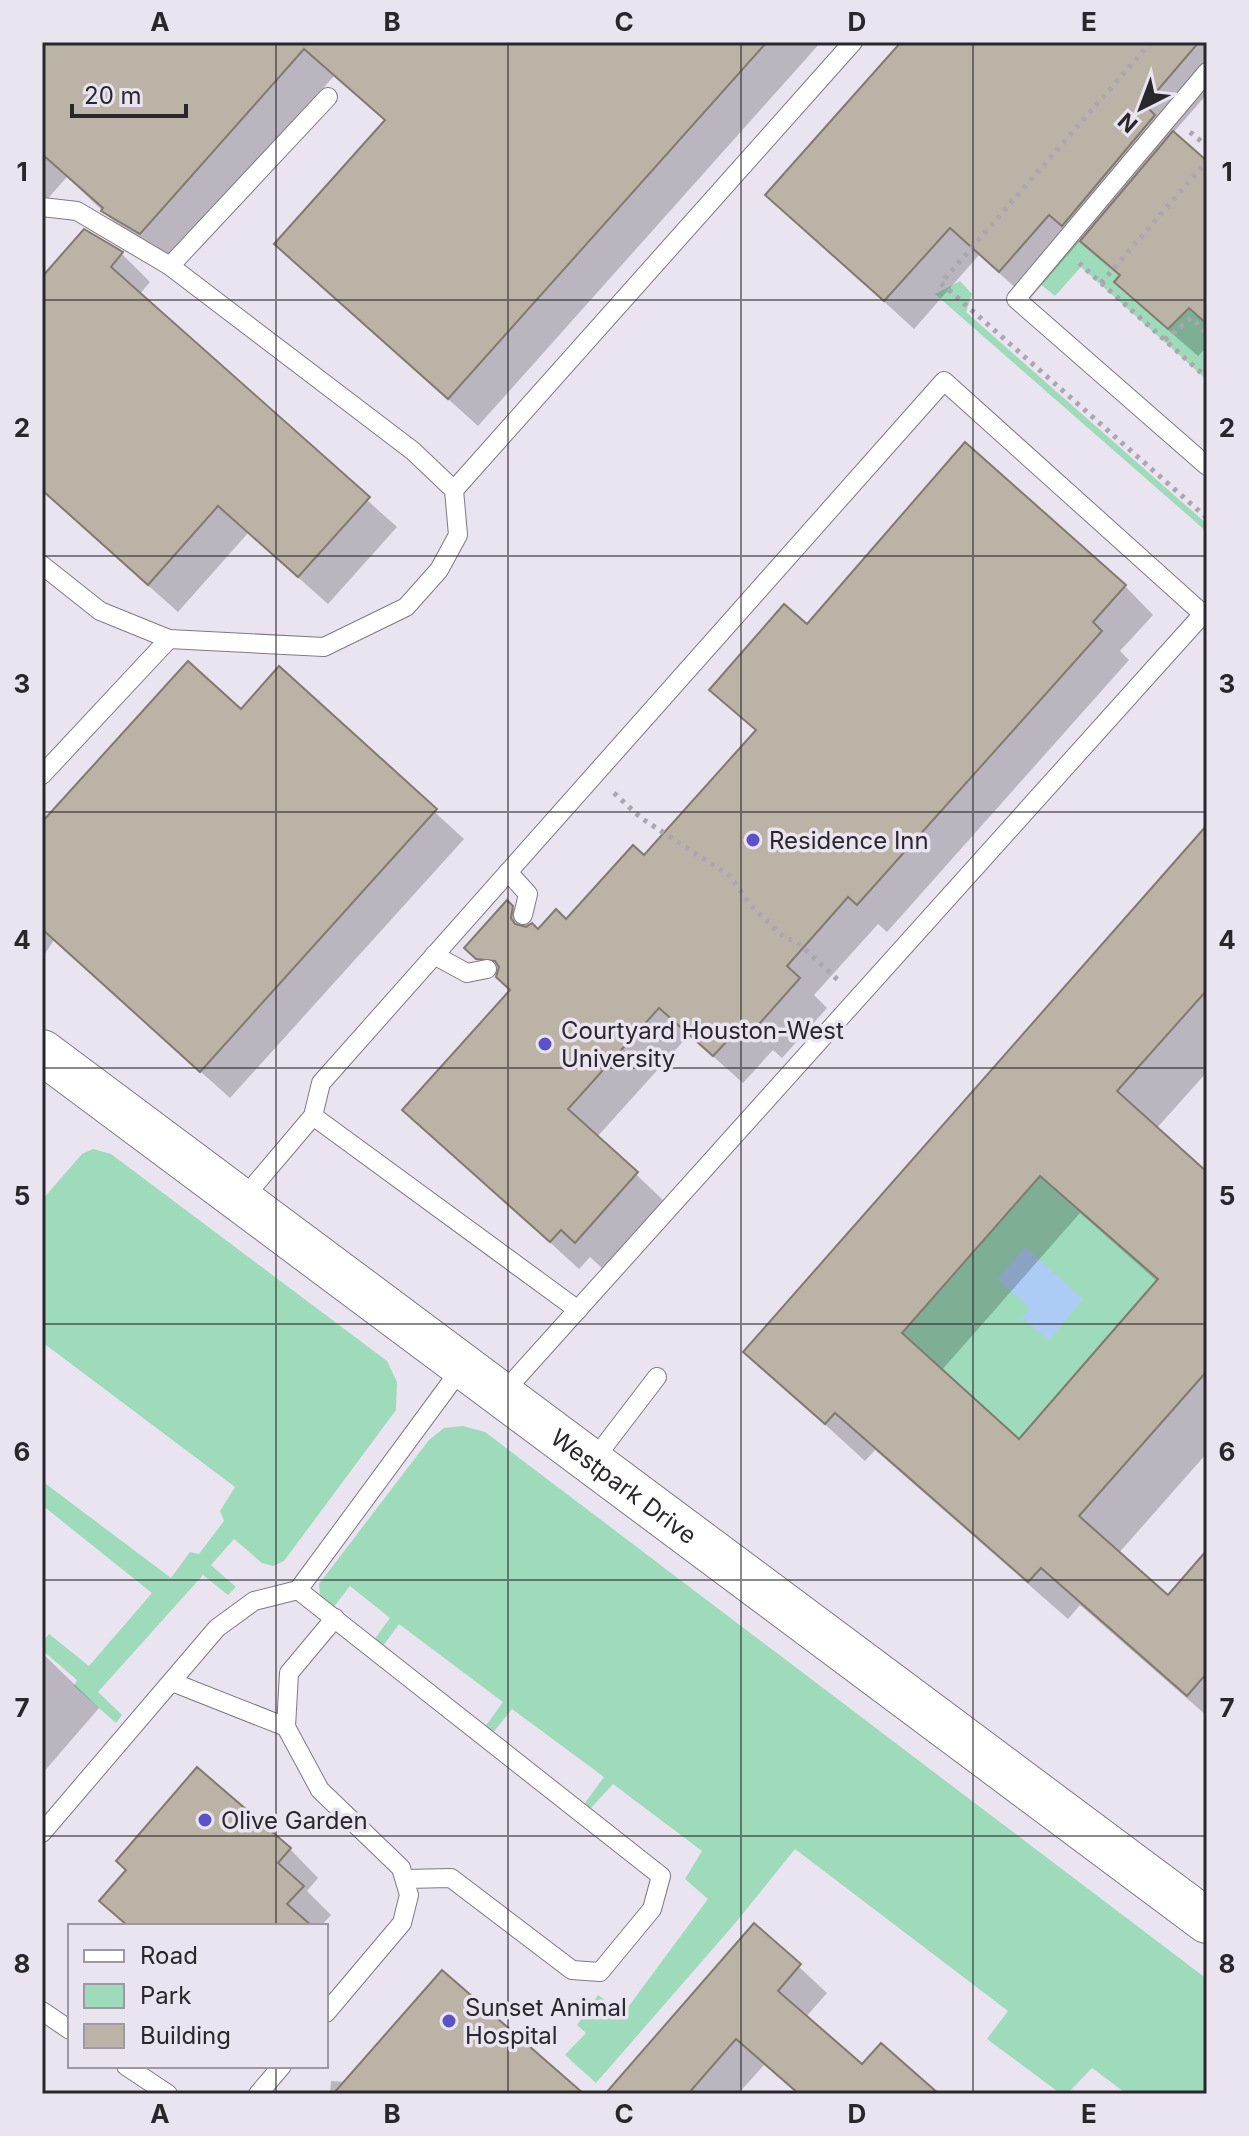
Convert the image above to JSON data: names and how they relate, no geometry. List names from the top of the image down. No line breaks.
{"streets":{"main road":["Westpark Drive"]},"places":["Residence Inn","Courtyard Houston-West University","Olive Garden","Sunset Animal Hospital"],"legend":["Road","Park","Building"],"scale_bar":"20 m","north":"bottom left","grid":{"columns":["A","B","C","D","E"],"rows":["1","2","3","4","5","6","7","8"]}}
